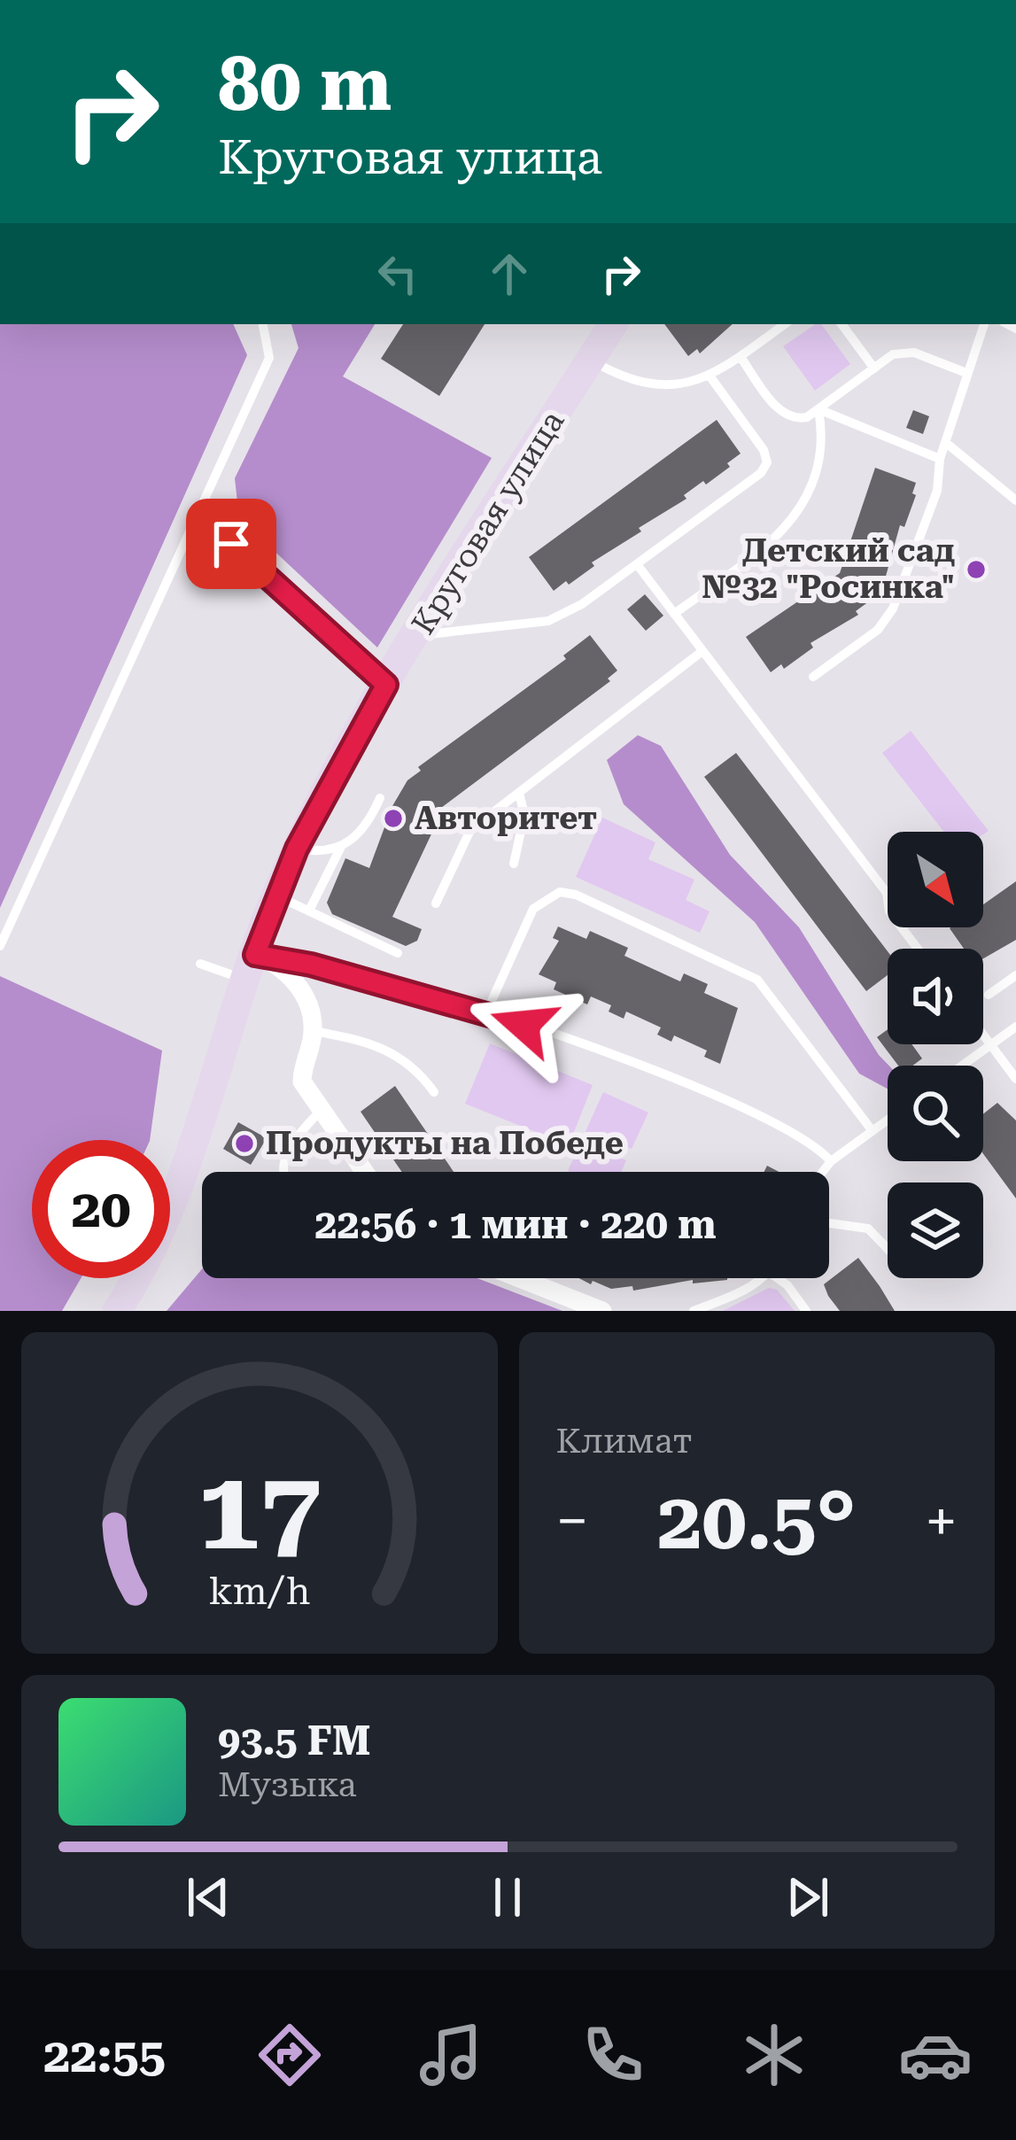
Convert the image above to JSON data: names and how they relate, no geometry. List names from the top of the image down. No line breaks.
{"streets":{"street":["Круговая улица"]},"places":["Детский сад №32 \"Росинка\"","Авторитет","Продукты на Победе"],"north":"bottom right","page":{"turn":["80 m","Круговая улица"],"limit":"20","trip":"22:56 · 1 мин · 220 m","tile":"Климат","heat":["−","20.5°","+"],"song":["93.5 FM","Музыка"],"tabs":"22:55","gauge":["17","km/h"]}}
